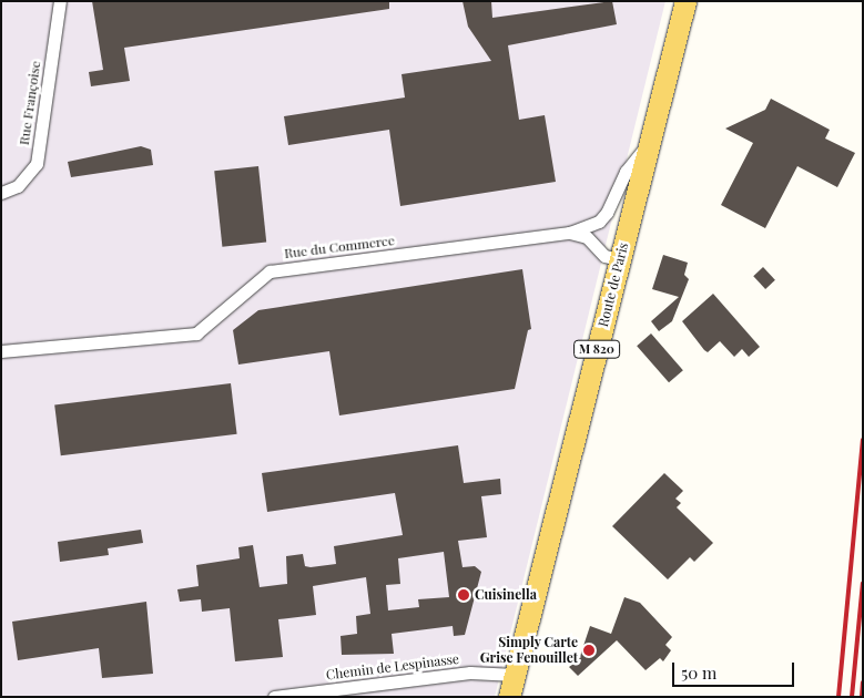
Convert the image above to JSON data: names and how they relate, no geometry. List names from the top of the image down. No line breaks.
{"streets":{"main road":["Route de Paris","M 820"],"street":["Rue Françoise","Rue du Commerce","Chemin de Lespinasse"]},"crossings":[["Rue du Commerce","Route de Paris"],["Route de Paris","Chemin de Lespinasse"]],"places":["Cuisinella","Simply Carte Grise Fenouillet"],"scale_bar":"50 m"}
